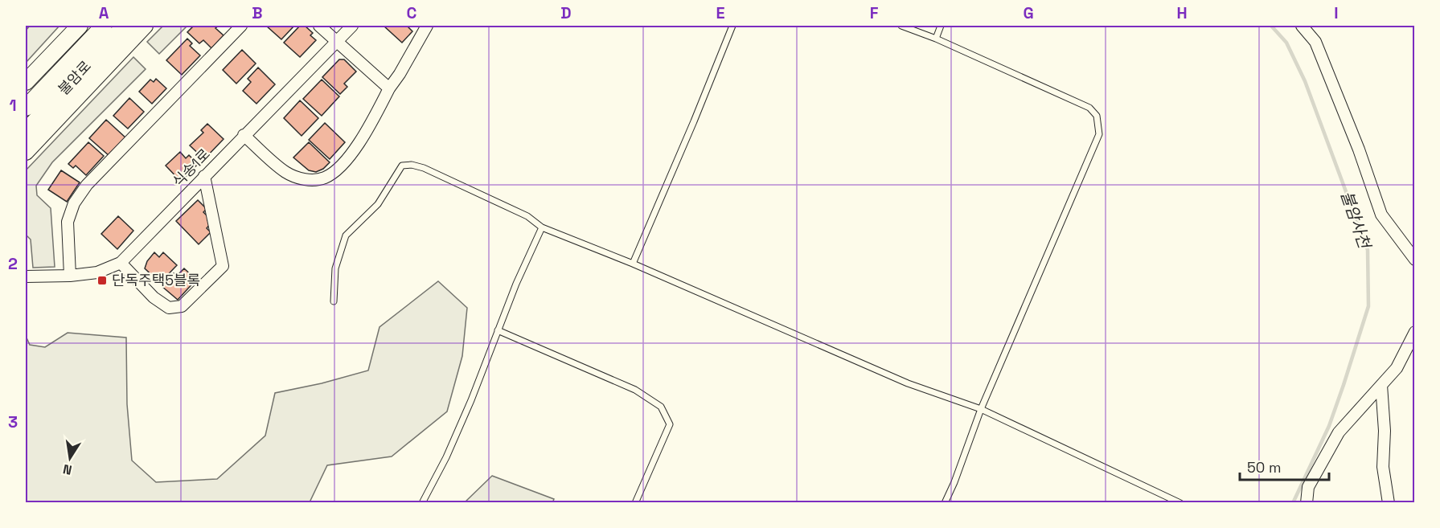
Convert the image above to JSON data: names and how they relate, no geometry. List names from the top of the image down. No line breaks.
{"streets":{"street":["불암로","식송1로"]},"water":["불암사천"],"places":{"transit":["단독주택5블록"]},"scale_bar":"50 m","north":"bottom","grid":{"columns":["A","B","C","D","E","F","G","H","I"],"rows":["1","2","3"]}}
